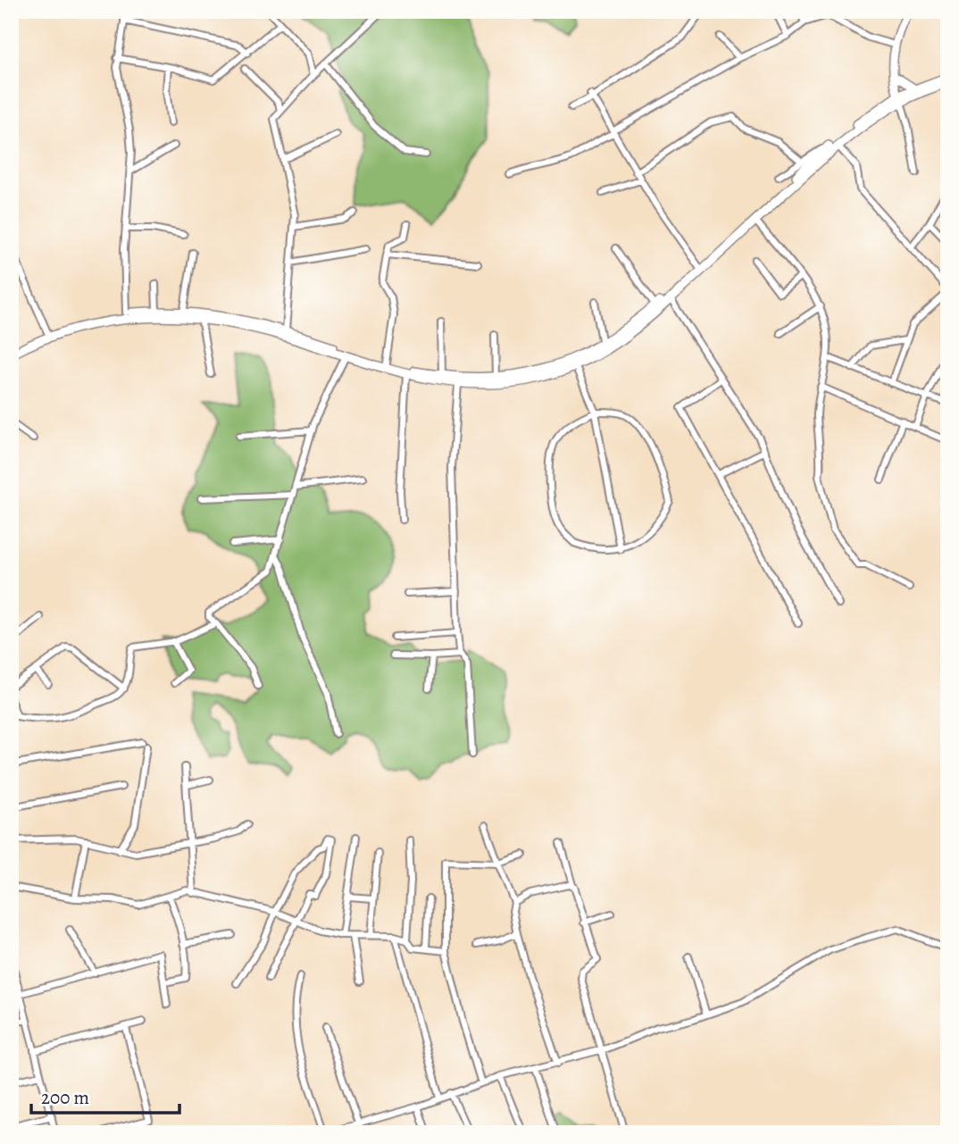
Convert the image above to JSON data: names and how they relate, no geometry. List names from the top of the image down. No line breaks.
{"scale_bar":"200 m"}
